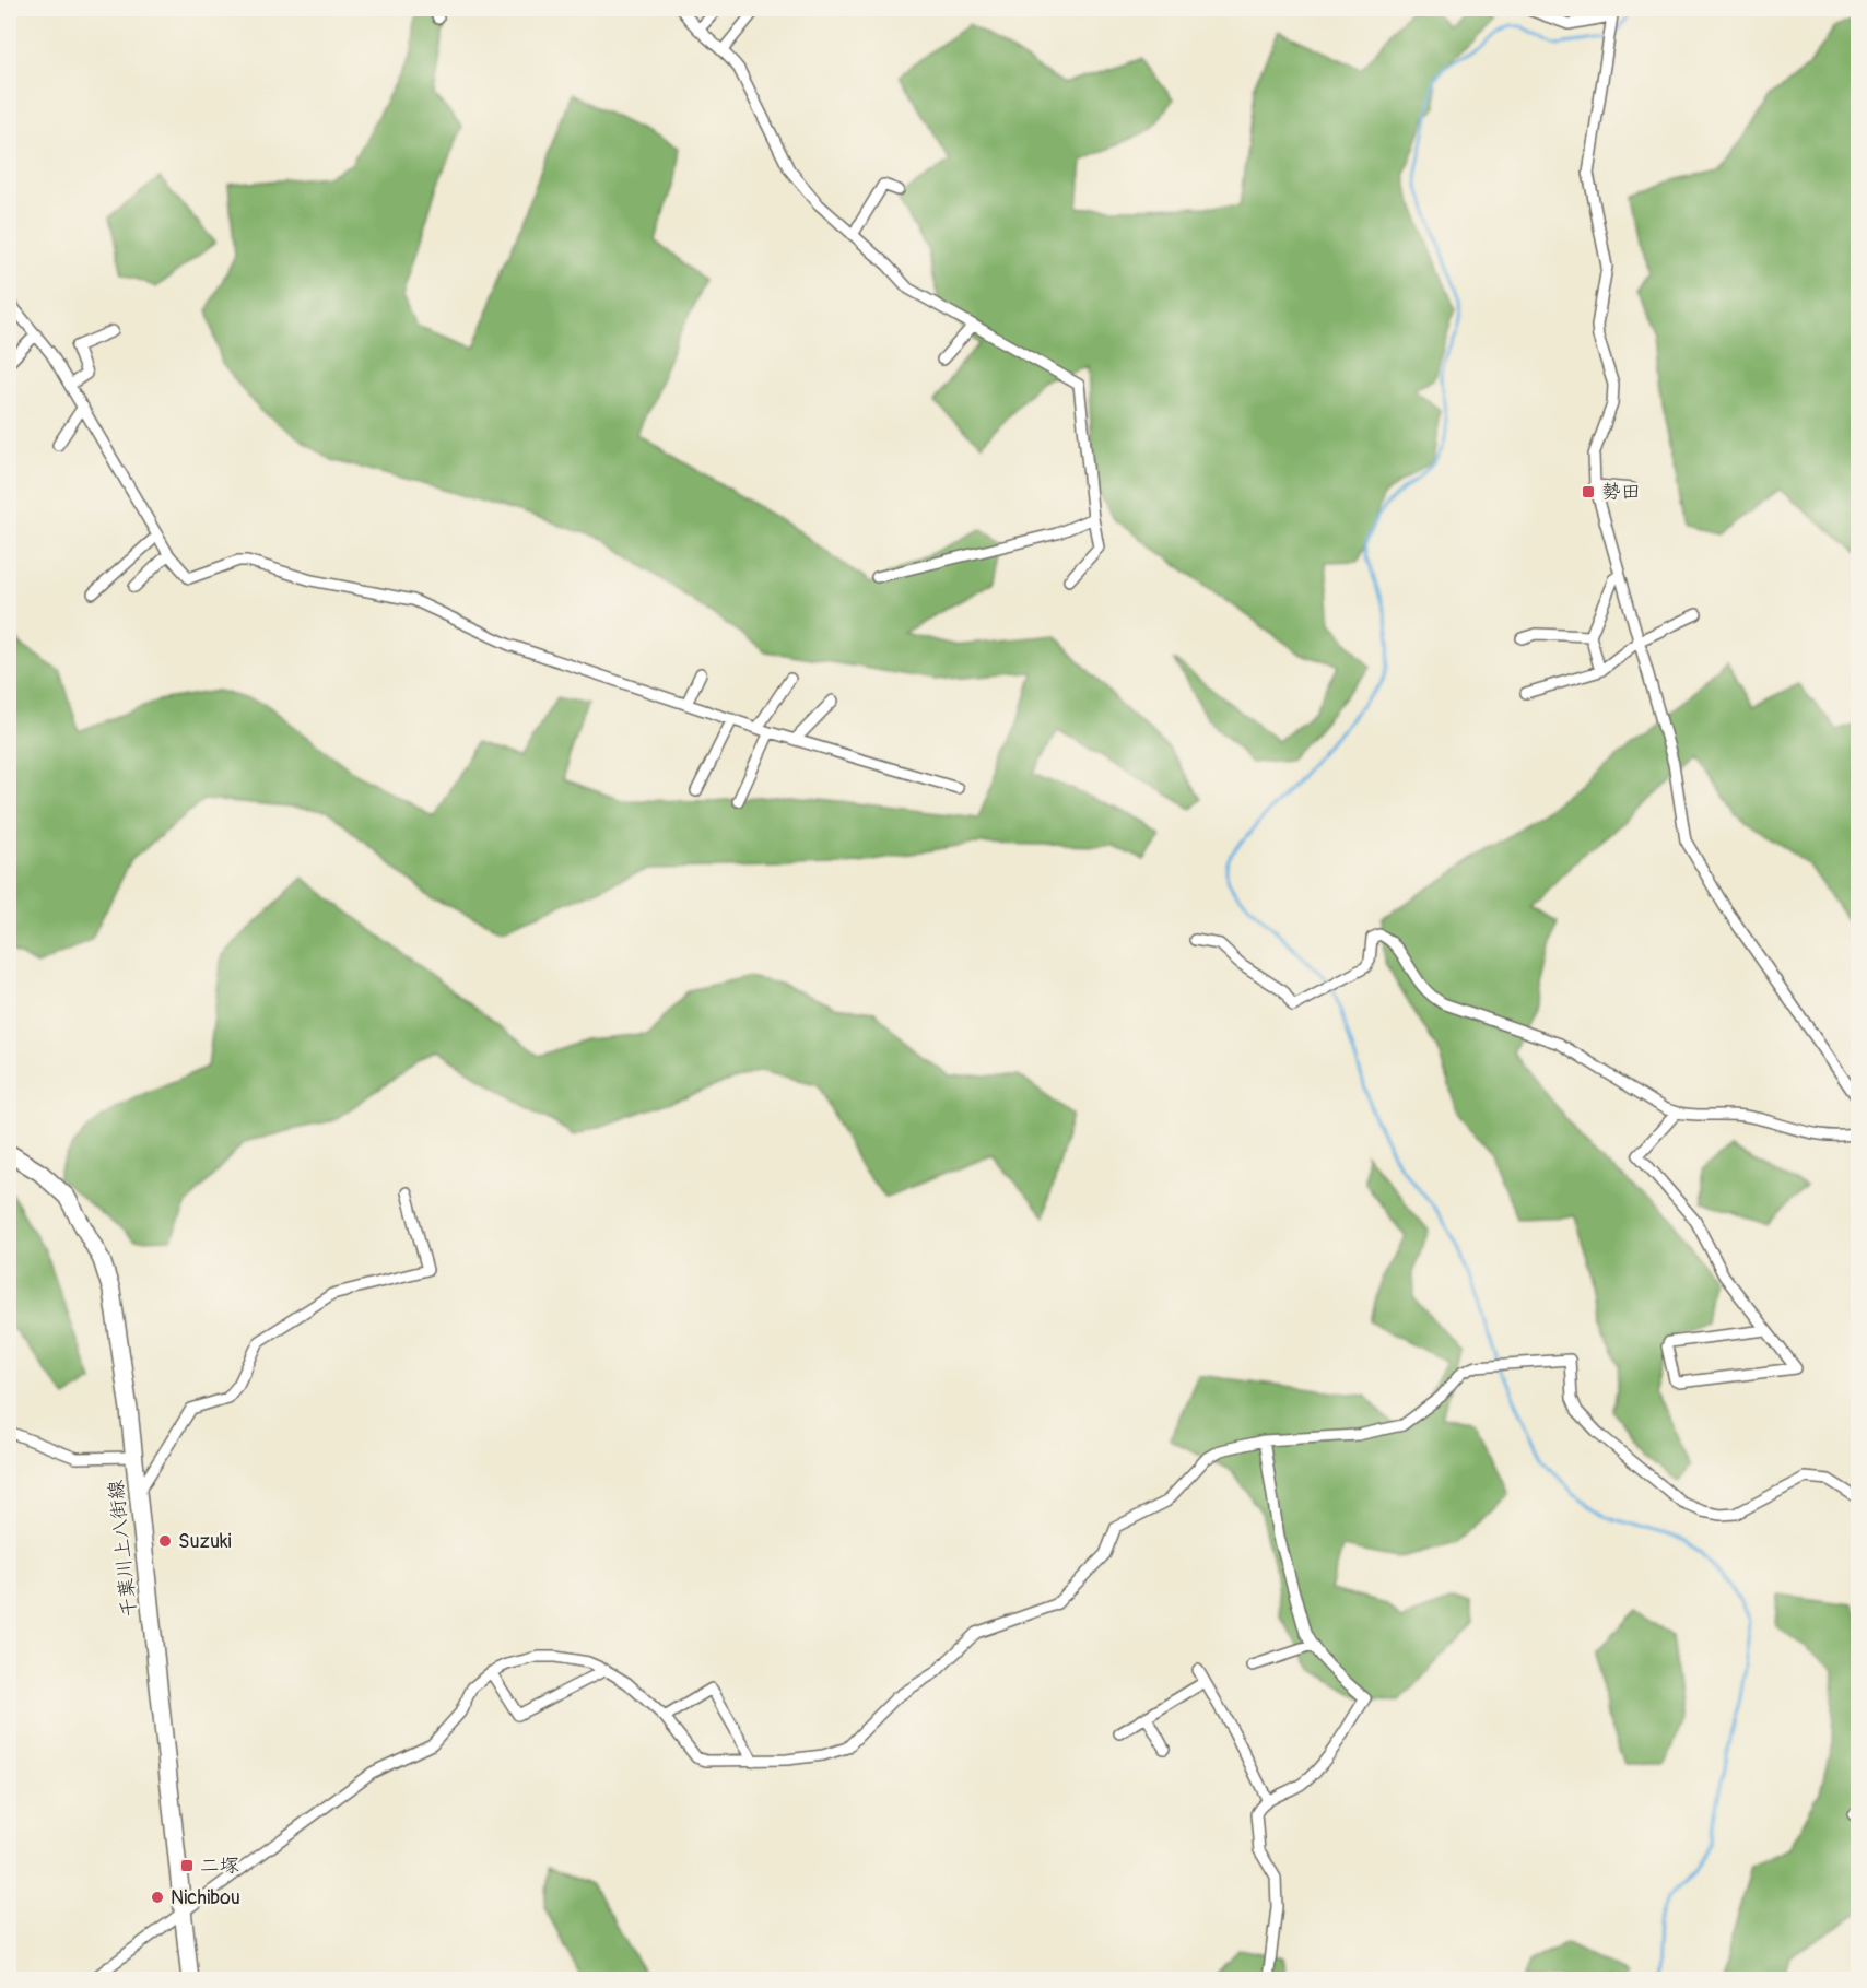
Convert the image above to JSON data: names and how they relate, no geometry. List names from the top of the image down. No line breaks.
{"streets":{"main road":["千葉川上八街線"]},"places":{"transit":["勢田","二塚"],"other":["Suzuki","Nichibou"]}}
